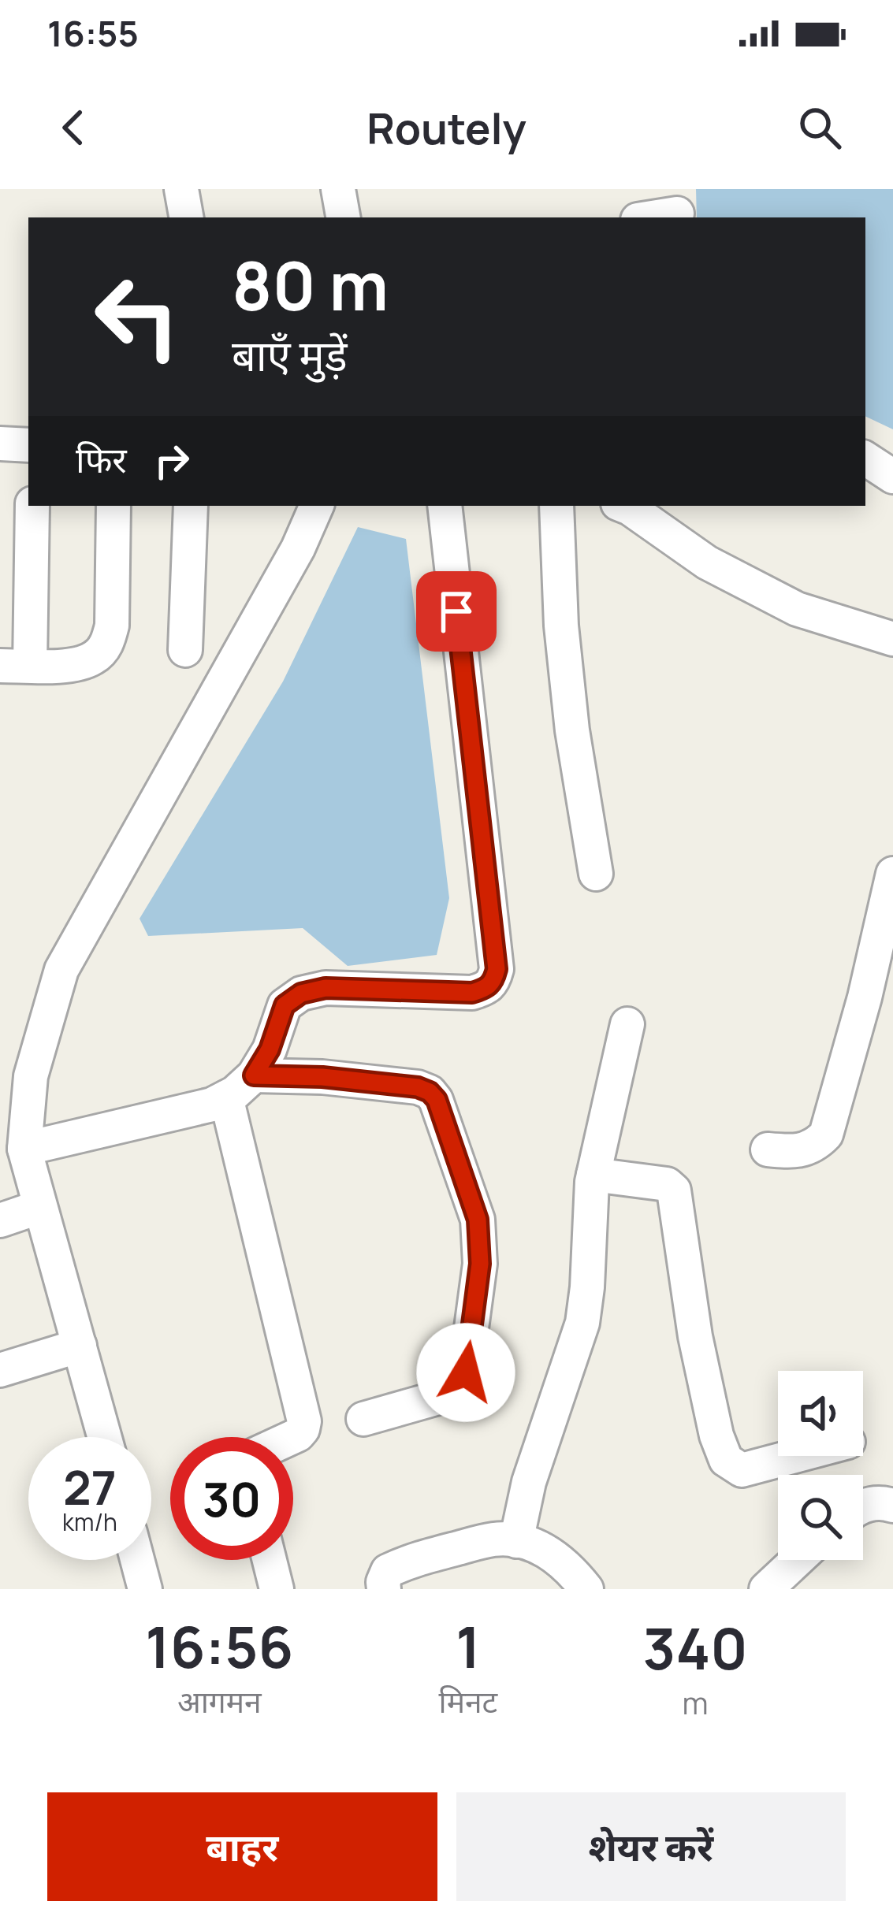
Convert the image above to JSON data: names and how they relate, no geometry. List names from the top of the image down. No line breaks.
{"page":{"status":"16:55","header":"Routely","turn":["80 m","बाएँ मुड़ें"],"then":"फिर","speed":"27 km/h","limit":"30","eta":["16:56","आगमन","1","मिनट","340","m"],"buttons":["बाहर","शेयर करें"]}}
